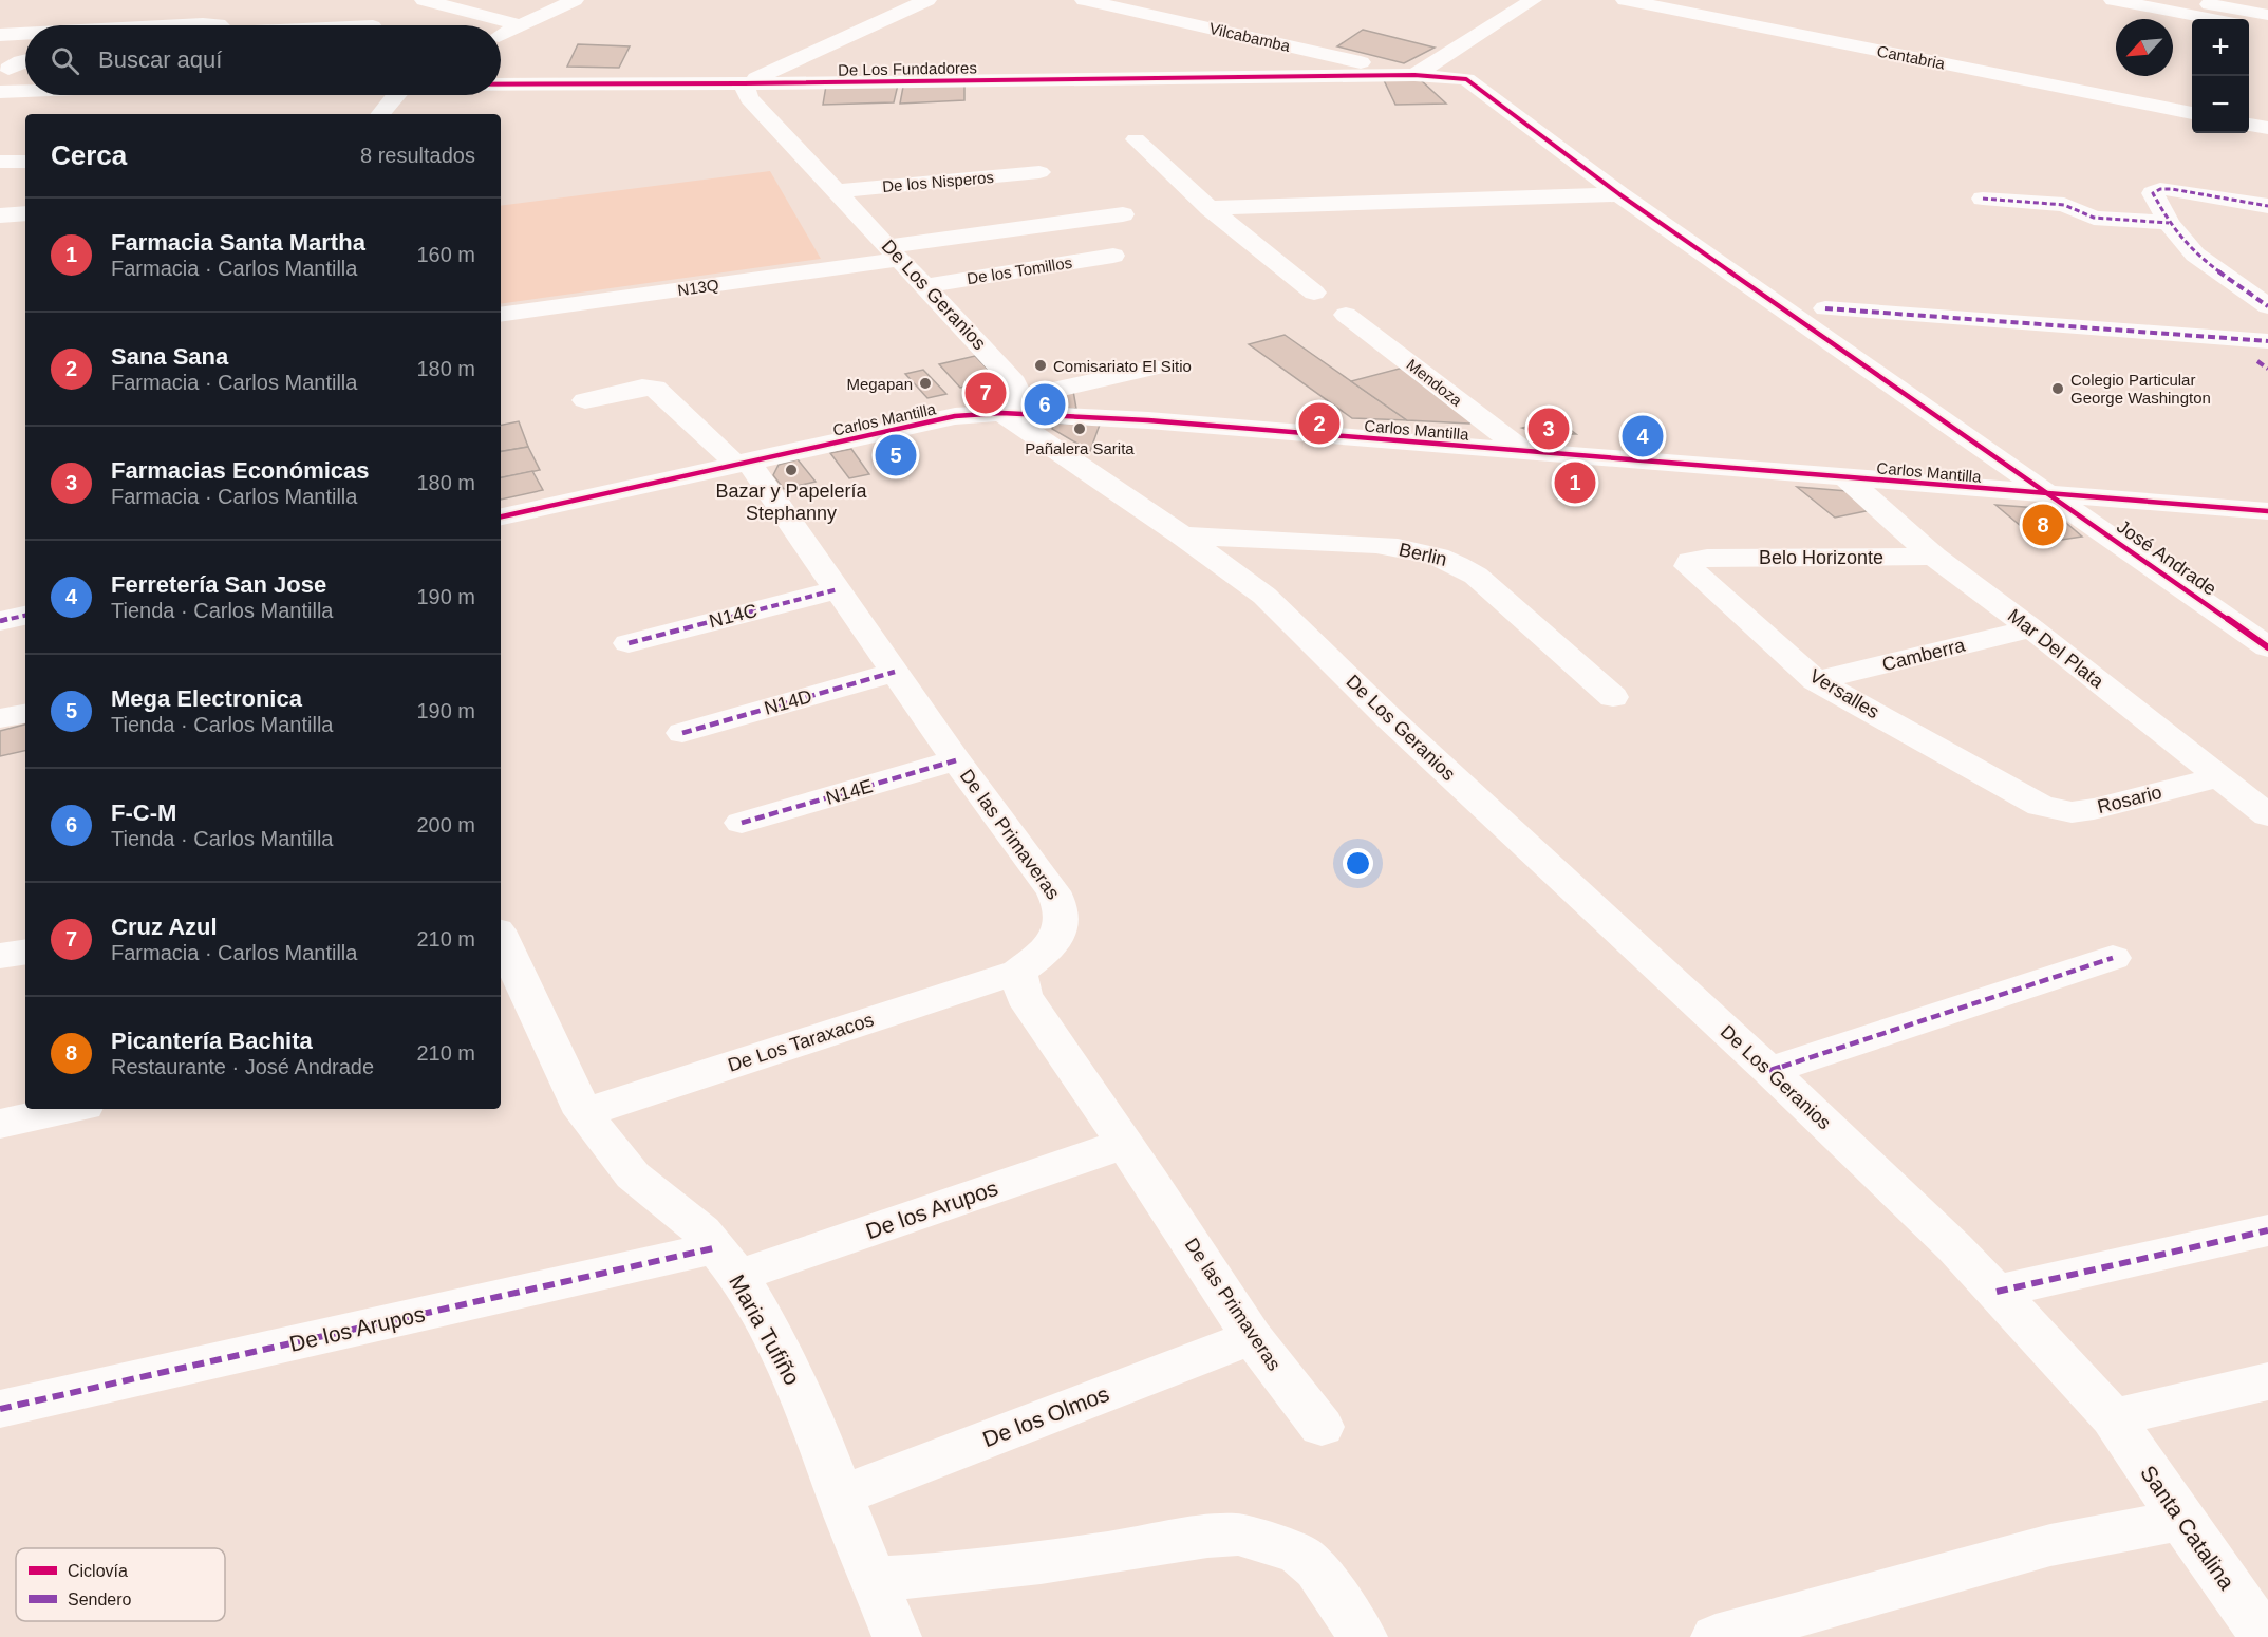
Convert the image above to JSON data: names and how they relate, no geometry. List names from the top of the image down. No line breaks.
{"streets":{"street":["Vilcabamba","Cantabria","De Los Fundadores","De los Nisperos","De los Tomillos","N13Q","De Los Geranios","Mendoza","Carlos Mantilla","Berlin","Belo Horizonte","José Andrade","N14C","Mar Del Plata","Camberra","Versalles","N14D","N14E","Rosario","De las Primaveras","De Los Taraxacos","De los Arupos","Maria Tufiño","De los Olmos","Santa Catalina"]},"crossings":[["Vilcabamba","De Los Fundadores"],["Vilcabamba","José Andrade"],["De Los Fundadores","De Los Geranios"],["De Los Fundadores","José Andrade"],["De los Nisperos","De Los Geranios"],["De los Tomillos","De Los Geranios"],["N13Q","De Los Geranios"],["De Los Geranios","Carlos Mantilla"],["De Los Geranios","Berlin"],["De Los Geranios","Santa Catalina"],["Mendoza","Carlos Mantilla"],["Carlos Mantilla","José Andrade"],["Carlos Mantilla","Mar Del Plata"],["Carlos Mantilla","De las Primaveras"],["Belo Horizonte","Mar Del Plata"],["Belo Horizonte","Versalles"],["N14C","De las Primaveras"],["Mar Del Plata","Camberra"],["Mar Del Plata","Rosario"],["Camberra","Versalles"],["Versalles","Rosario"],["N14D","De las Primaveras"],["N14E","De las Primaveras"],["De las Primaveras","De Los Taraxacos"],["De las Primaveras","De los Arupos"],["De las Primaveras","De los Olmos"],["De Los Taraxacos","Maria Tufiño"],["De los Arupos","Maria Tufiño"],["Maria Tufiño","De los Olmos"]],"places":["Comisariato El Sitio","Megapan","Colegio Particular George Washington","Pañalera Sarita","Bazar y Papelería Stephanny"],"legend":["Ciclovía","Sendero"],"north":"bottom left","page":{"map_buttons":["+","−"],"search":"Buscar aquí","heading":["Cerca","8 resultados"],"list":[{"mark":"1","name":"Farmacia Santa Martha","note":"Farmacia · Carlos Mantilla","value":"160 m"},{"mark":"2","name":"Sana Sana","note":"Farmacia · Carlos Mantilla","value":"180 m"},{"mark":"3","name":"Farmacias Económicas","note":"Farmacia · Carlos Mantilla","value":"180 m"},{"mark":"4","name":"Ferretería San Jose","note":"Tienda · Carlos Mantilla","value":"190 m"},{"mark":"5","name":"Mega Electronica","note":"Tienda · Carlos Mantilla","value":"190 m"},{"mark":"6","name":"F-C-M","note":"Tienda · Carlos Mantilla","value":"200 m"},{"mark":"7","name":"Cruz Azul","note":"Farmacia · Carlos Mantilla","value":"210 m"},{"mark":"8","name":"Picantería Bachita","note":"Restaurante · José Andrade","value":"210 m"}],"pins":["7","6","2","3","4","5","1","8"]}}
